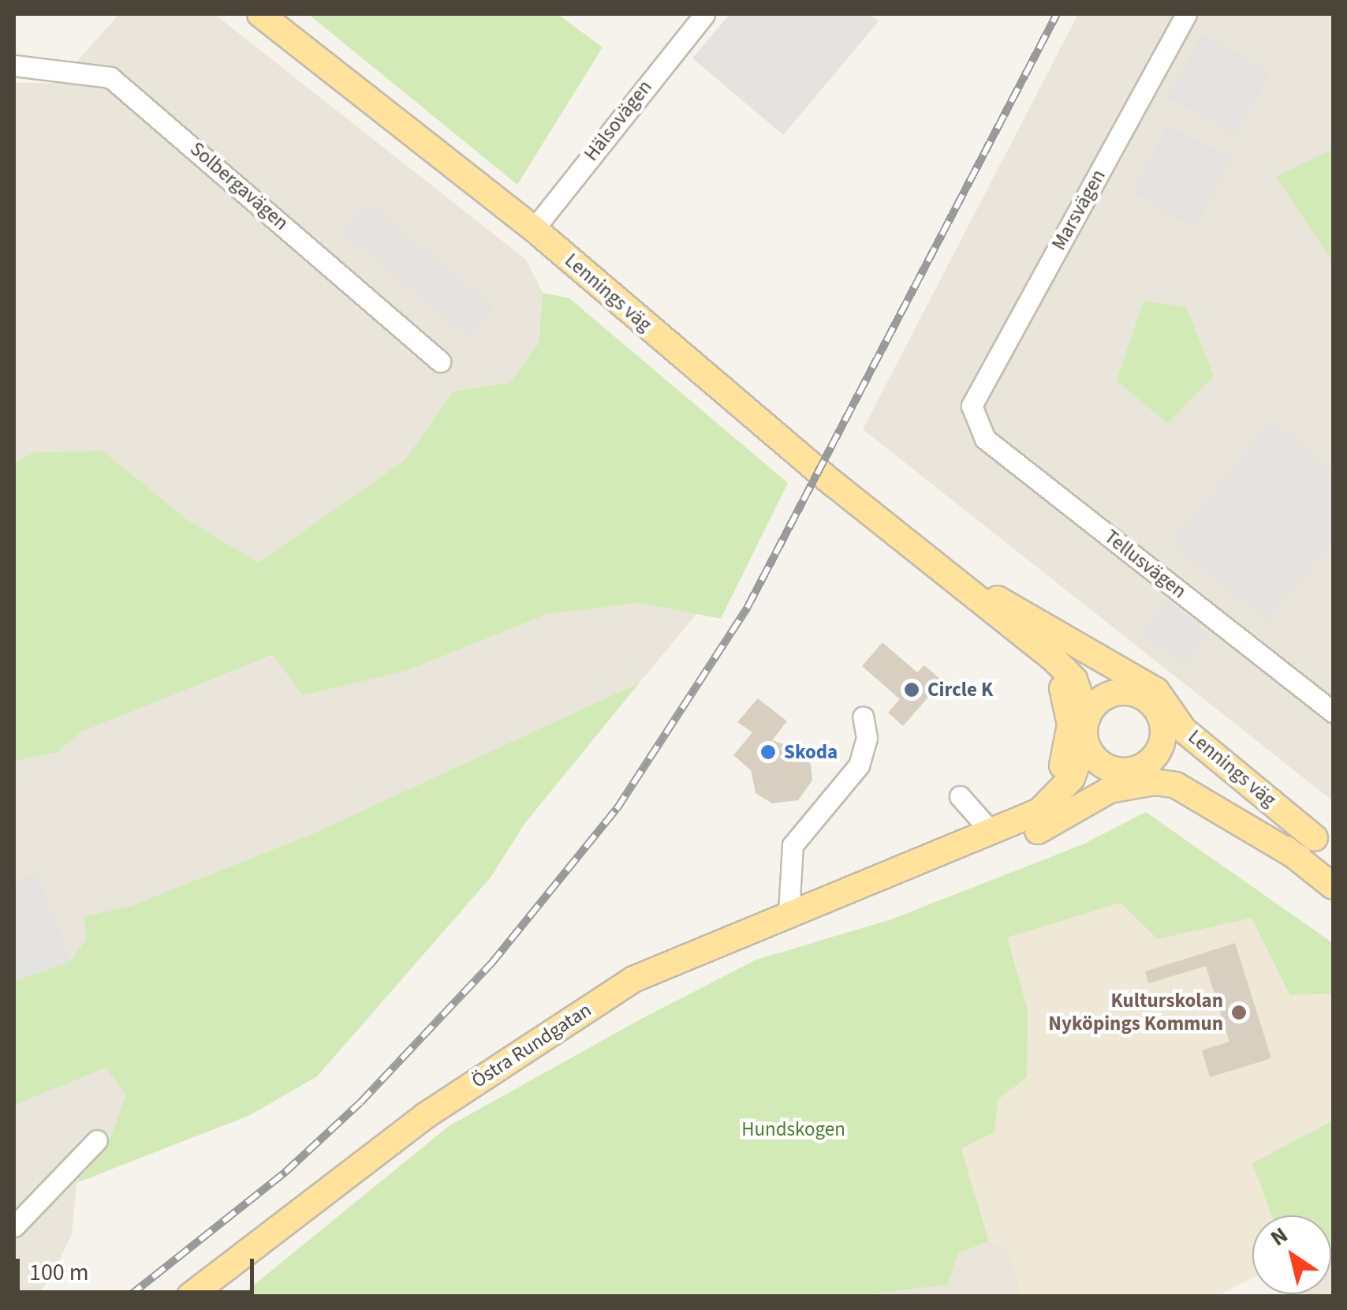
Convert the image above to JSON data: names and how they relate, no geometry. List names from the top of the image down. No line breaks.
{"streets":{"main road":["Lennings väg","Östra Rundgatan"],"street":["Hälsovägen","Solbergavägen","Marsvägen","Tellusvägen"]},"crossings":[["Hälsovägen","Lennings väg"],["Marsvägen","Tellusvägen"],["Lennings väg","Östra Rundgatan"]],"parks":["Hundskogen"],"places":["Circle K","Skoda","Kulturskolan Nyköpings Kommun"],"scale_bar":"100 m","north":"top left"}
